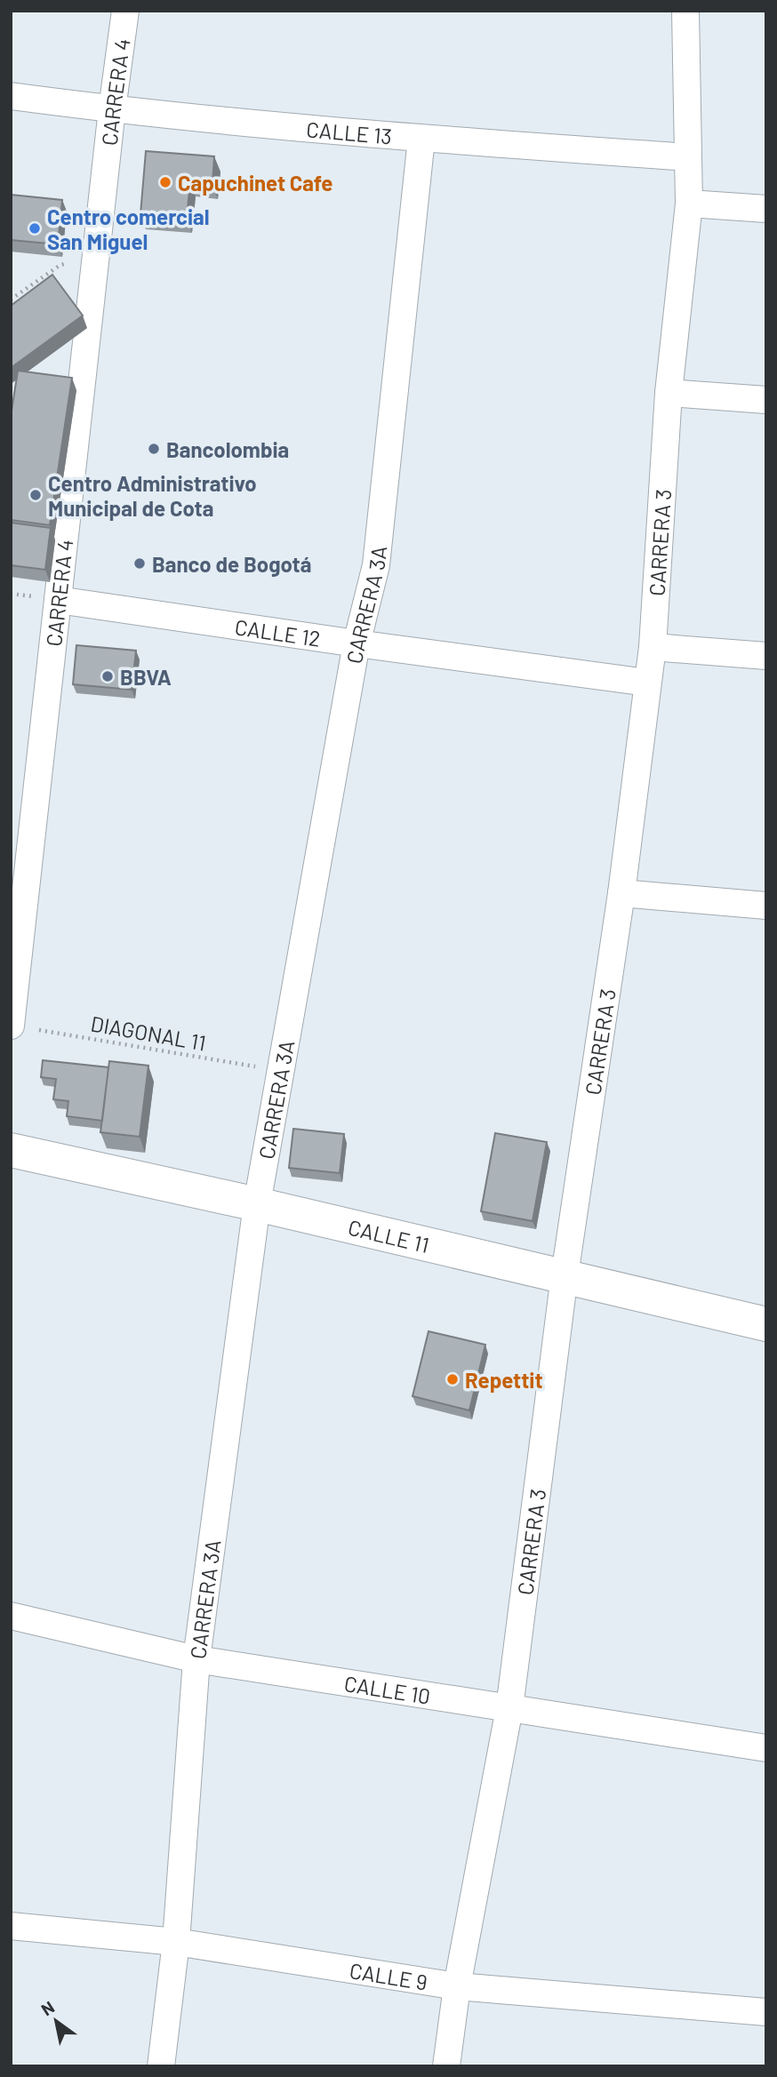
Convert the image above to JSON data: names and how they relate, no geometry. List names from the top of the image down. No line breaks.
{"streets":{"main road":["CALLE 11"],"street":["CARRERA 4","CALLE 13","CARRERA 3","CARRERA 3A","CALLE 12","CALLE 10","CALLE 9"],"path":["DIAGONAL 11"]},"crossings":[["CARRERA 4","CALLE 13"],["CARRERA 4","CALLE 12"],["CARRERA 4","DIAGONAL 11"],["CALLE 13","CARRERA 3"],["CALLE 13","CARRERA 3A"],["CARRERA 3","CALLE 12"],["CARRERA 3","CALLE 11"],["CARRERA 3","CALLE 10"],["CARRERA 3","CALLE 9"],["CARRERA 3A","CALLE 12"],["CARRERA 3A","DIAGONAL 11"],["CARRERA 3A","CALLE 11"],["CARRERA 3A","CALLE 10"],["CARRERA 3A","CALLE 9"]],"places":["Capuchinet Cafe","Centro comercial San Miguel","Bancolombia","Centro Administrativo Municipal de Cota","Banco de Bogotá","BBVA","Repettit"],"north":"top left"}
